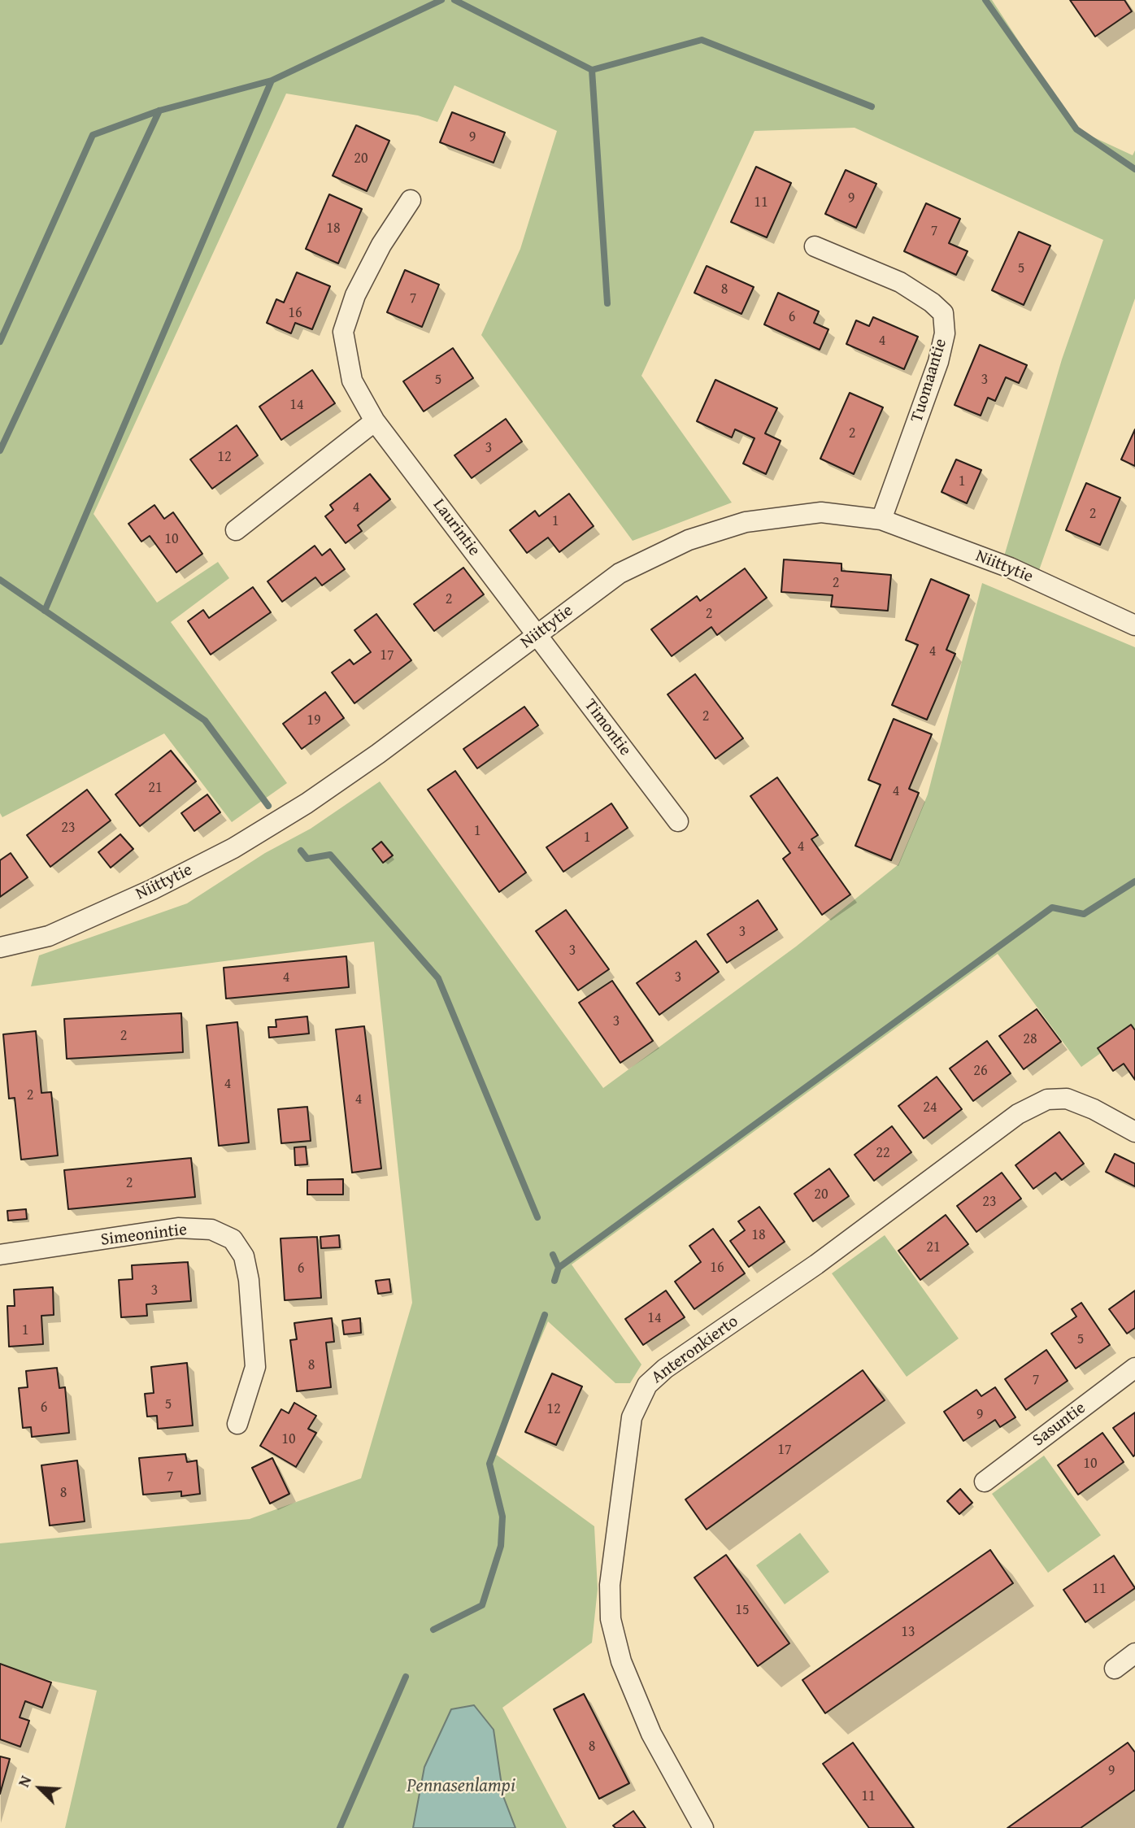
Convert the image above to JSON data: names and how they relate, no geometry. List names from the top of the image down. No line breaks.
{"streets":{"street":["Tuomaantie","Laurintie","Niittytie","Timontie","Simeonintie","Anteronkierto","Sasuntie"]},"crossings":[["Tuomaantie","Niittytie"],["Laurintie","Niittytie"],["Laurintie","Timontie"],["Niittytie","Timontie"]],"water":["Pennasenlampi"],"house_numbers":["9","20","9","11","18","7","5","8","7","16","6","4","5","3","14","2","3","12","1","4","2","1","10","2","2","2","4","17","2","19","21","4","23","1","1","4","3","3","4","3","3","2","28","26","4","2","4","24","22","2","20","23","18","21","16","6","3","14","1","5","8","7","5","6","12","9","10","17","10","7","8","11","15","13","8","9","11"],"north":"top left"}
